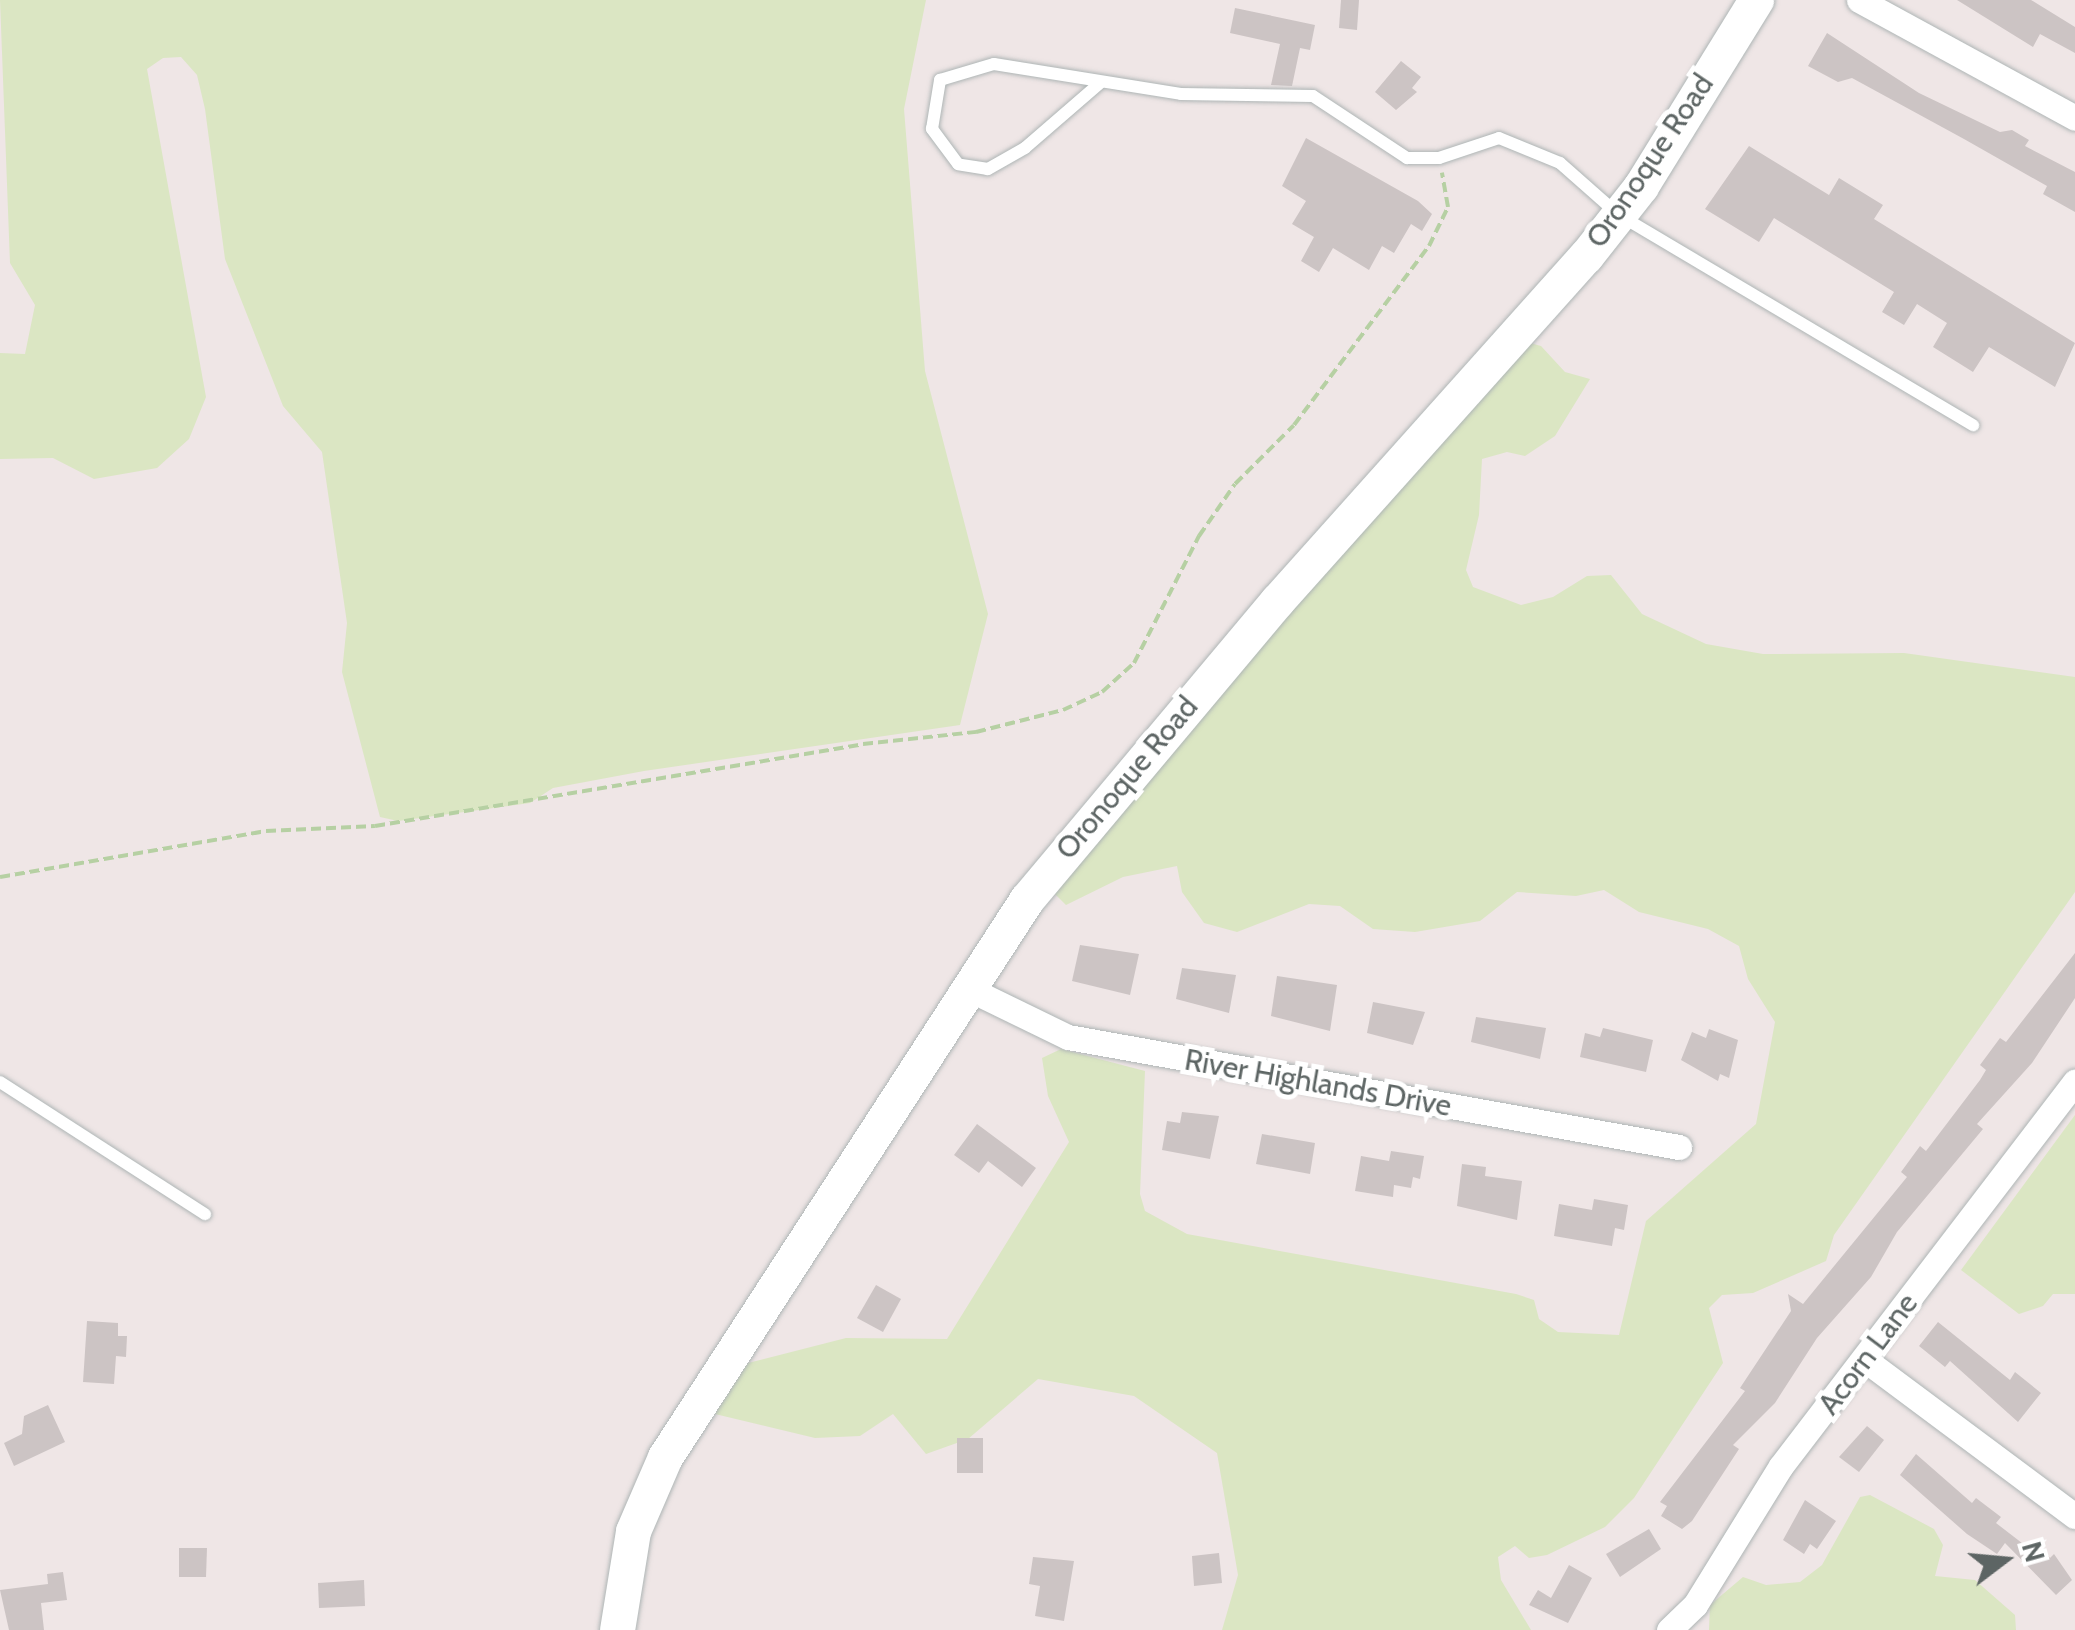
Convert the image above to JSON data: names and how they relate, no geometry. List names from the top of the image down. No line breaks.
{"streets":{"street":["Oronoque Road","River Highlands Drive","Acorn Lane"]},"crossings":[["Oronoque Road","River Highlands Drive"]],"north":"right"}
